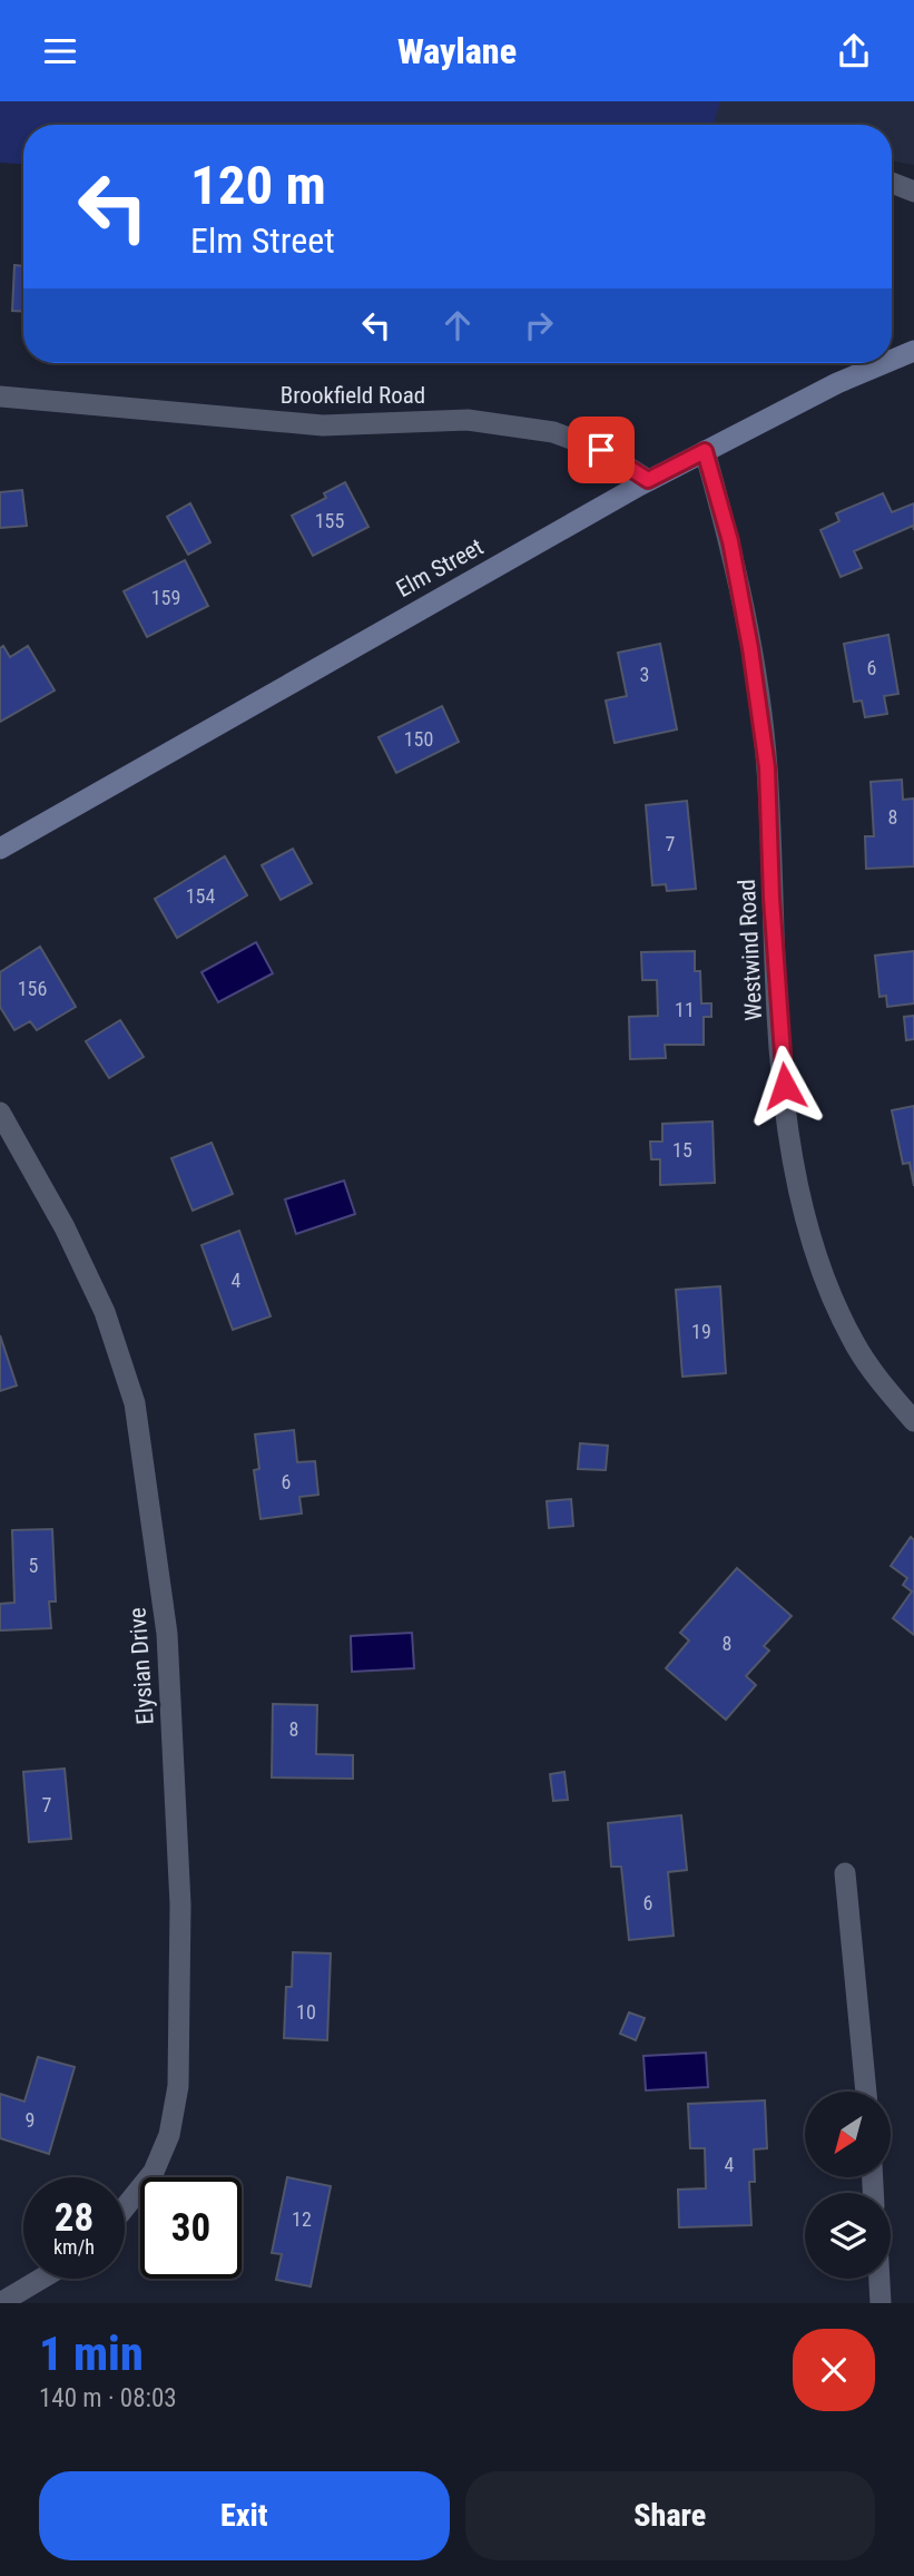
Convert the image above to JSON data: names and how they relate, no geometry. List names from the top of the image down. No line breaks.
{"streets":{"main road":["Elm Street"],"street":["Brookfield Road","Westwind Road","Elysian Drive"]},"crossings":[["Brookfield Road","Elm Street"],["Elm Street","Westwind Road"]],"house_numbers":["155","159","6","3","150","8","7","154","156","11","15","4","19","6","5","8","8","7","6","10","9","4","12"],"north":"bottom left","page":{"header":"Waylane","turn":["120 m","Elm Street"],"speed":"28 km/h","limit":"30","heading":["1 min","140 m · 08:03"],"buttons":["Exit","Share"]}}
